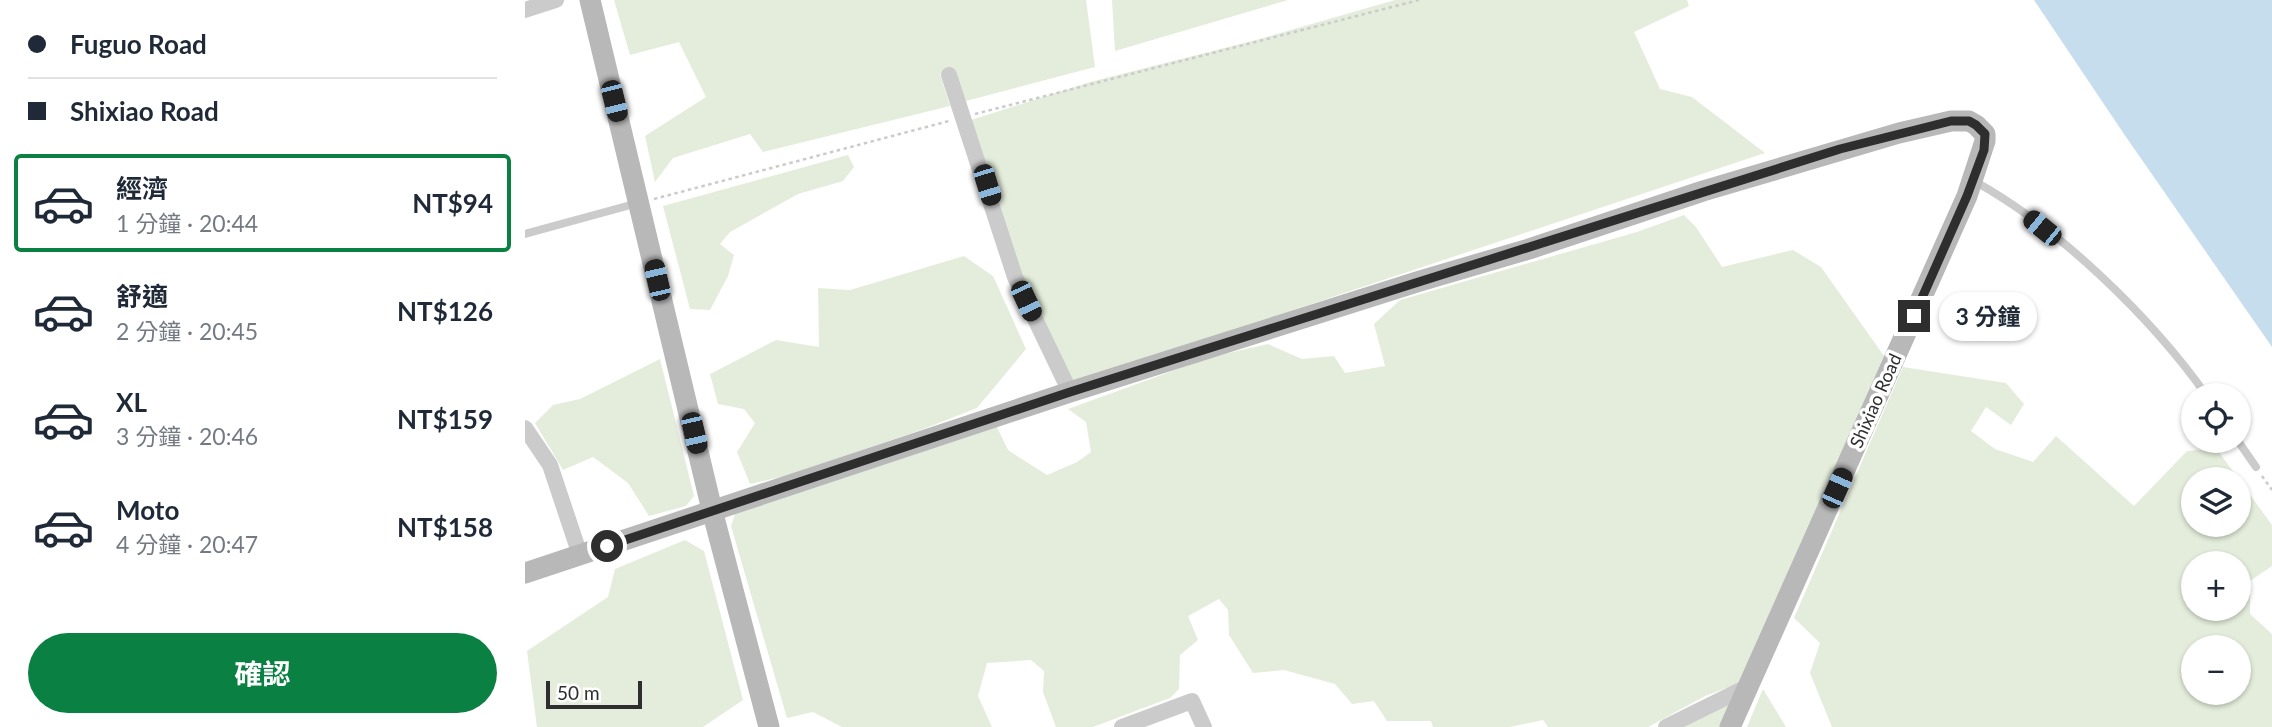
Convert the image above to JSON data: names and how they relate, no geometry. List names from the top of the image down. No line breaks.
{"streets":{"street":["Shixiao Road"]},"scale_bar":"50 m","page":{"banner":["Fuguo Road","Shixiao Road"],"list":[{"name":"經濟","note":"1 分鐘 · 20:44","value":"NT$94"},{"name":"舒適","note":"2 分鐘 · 20:45","value":"NT$126"},{"name":"XL","note":"3 分鐘 · 20:46","value":"NT$159"},{"name":"Moto","note":"4 分鐘 · 20:47","value":"NT$158"}],"bubble":"3 分鐘","map_buttons":["+","−"],"buttons":"確認","scale":"50 m"}}
